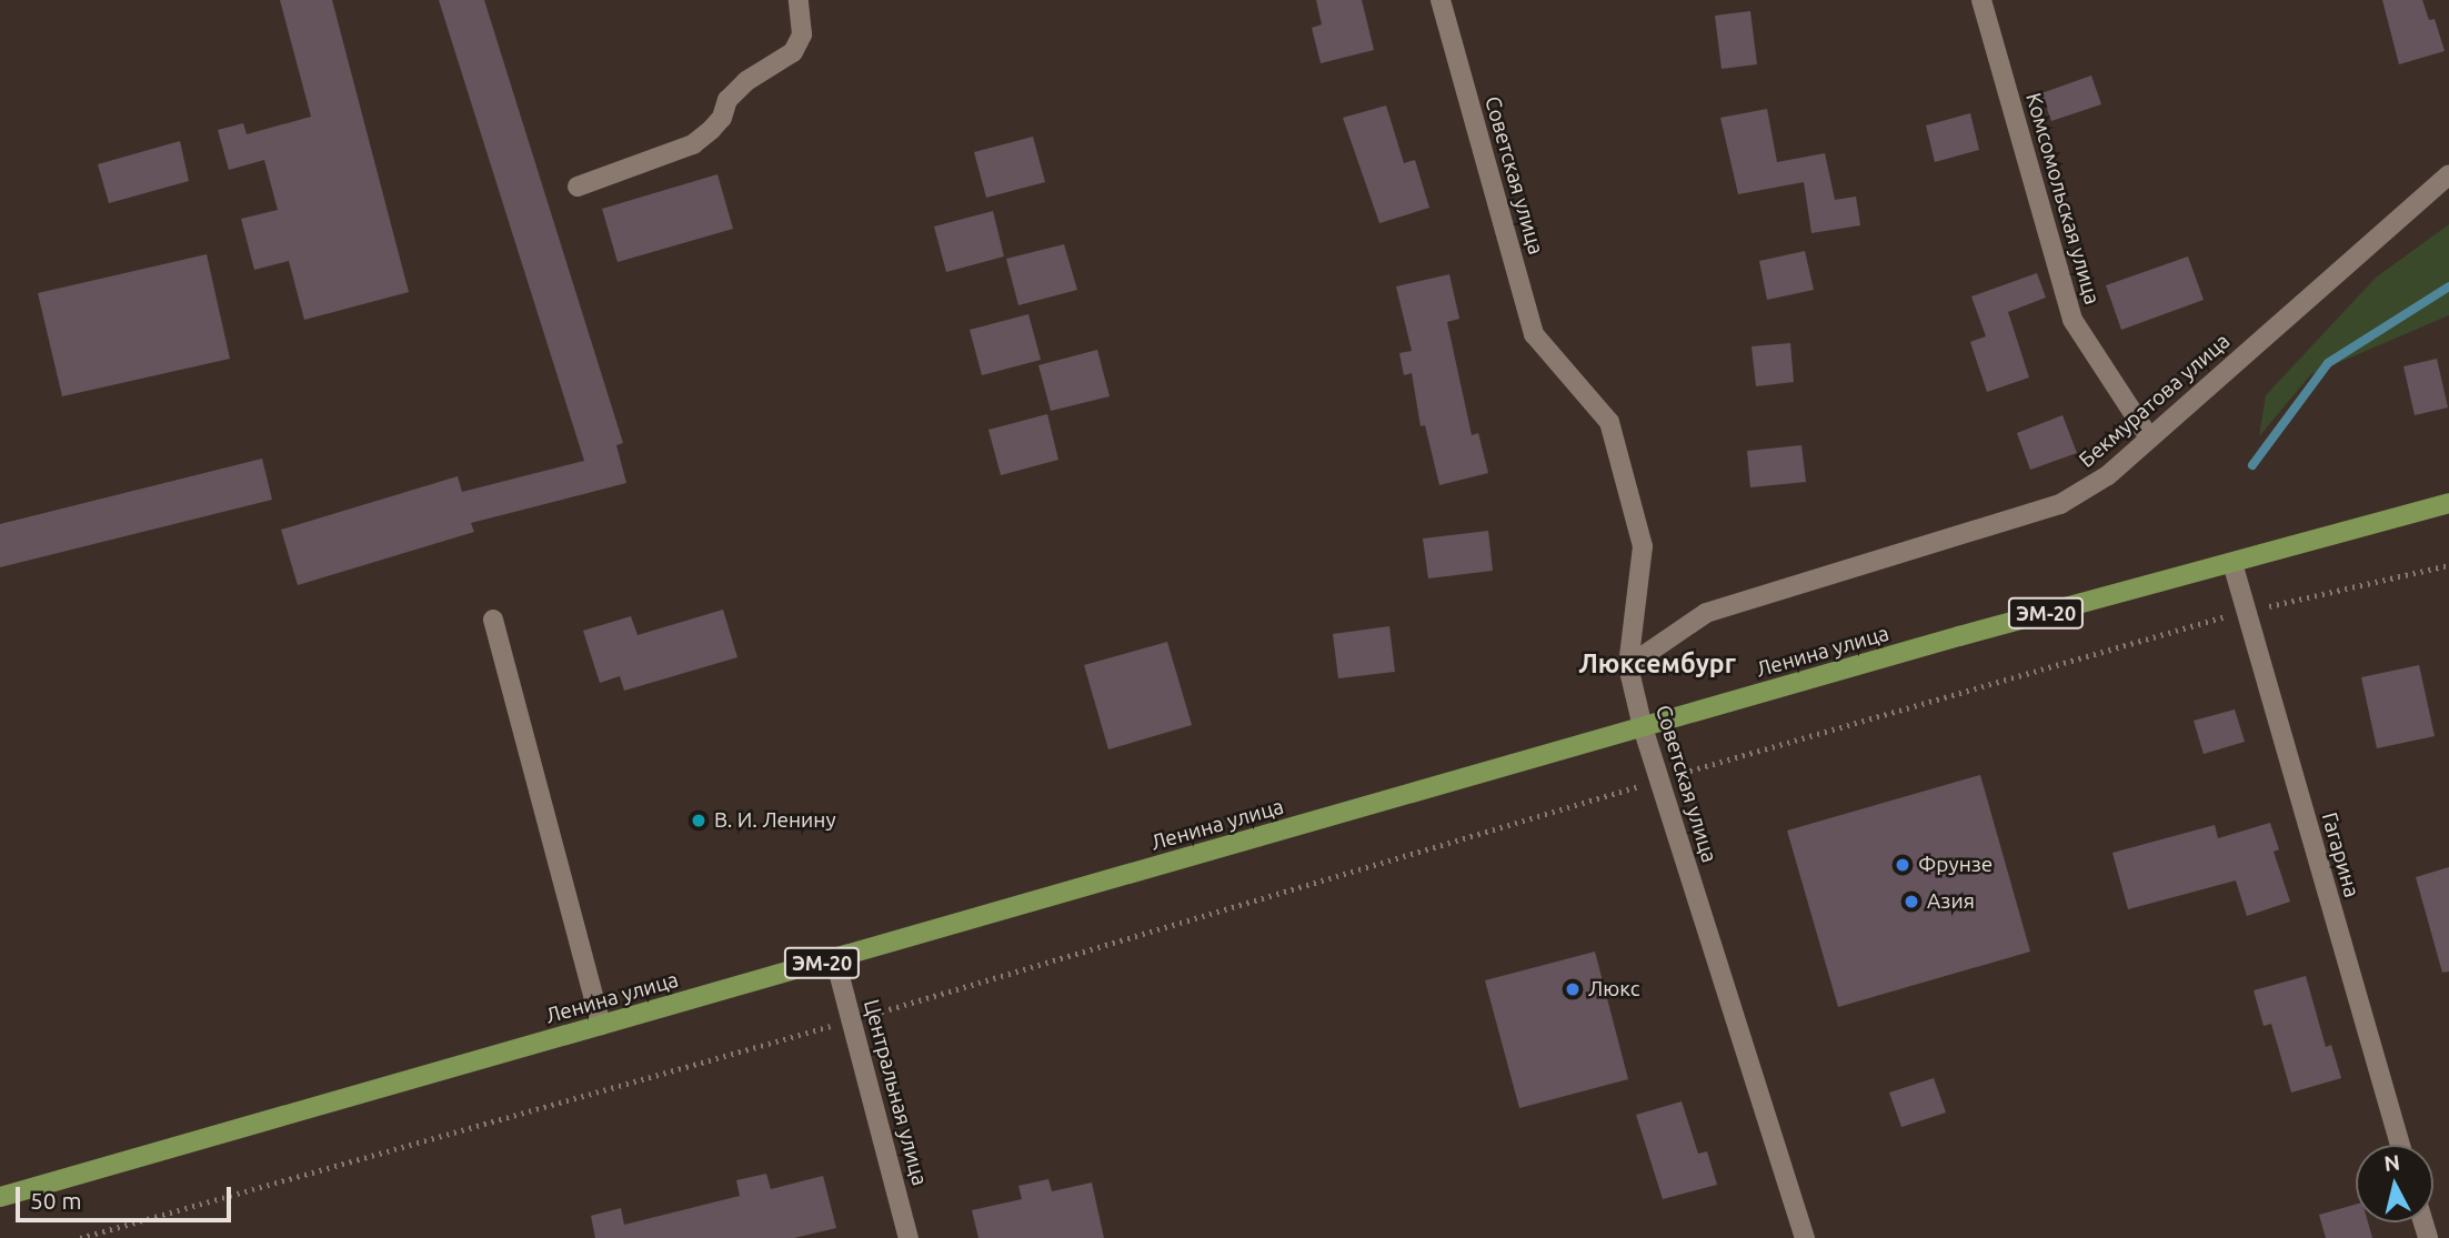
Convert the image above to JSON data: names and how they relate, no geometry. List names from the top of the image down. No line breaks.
{"streets":{"main road":["ЭМ-20","Ленина улица"],"street":["Советская улица","Комсомольская улица","Бекмуратова улица","Гагарина","Центральная улица"]},"crossings":[["Советская улица","Бекмуратова улица"],["Советская улица","Ленина улица"],["Комсомольская улица","Бекмуратова улица"],["Ленина улица","Гагарина"],["Ленина улица","Центральная улица"]],"districts":["Люксембург"],"places":["В. И. Ленину","Фрунзе","Азия","Люкс"],"scale_bar":"50 m","north":"top"}
